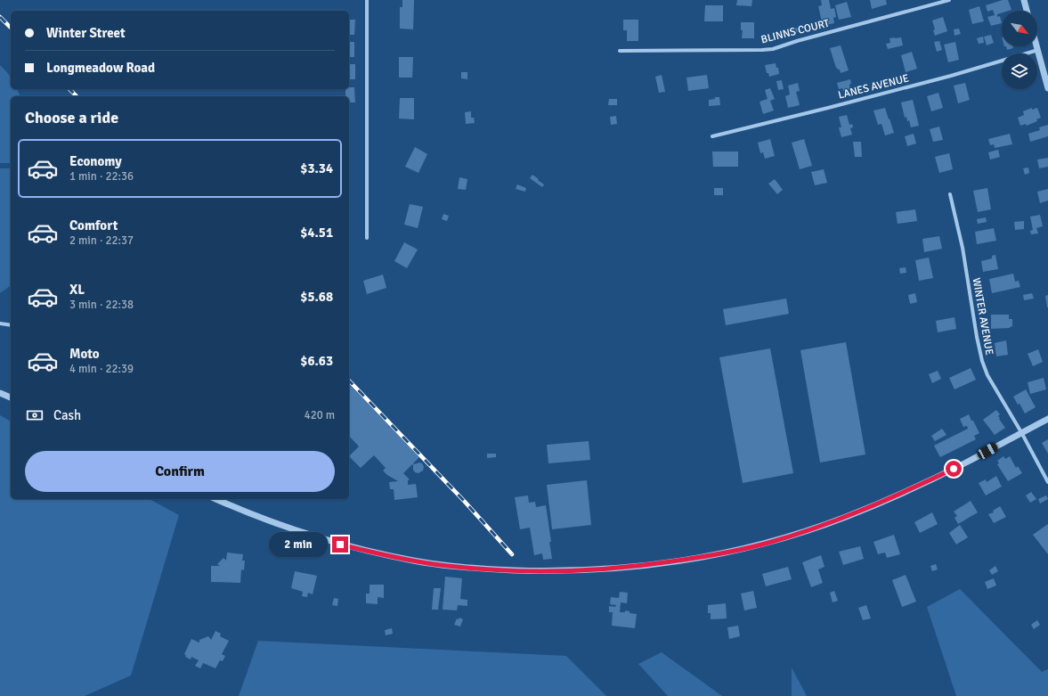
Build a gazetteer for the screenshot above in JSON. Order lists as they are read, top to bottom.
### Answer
{
  "streets": {
    "street": ["BLINNS COURT", "LANES AVENUE", "WINTER AVENUE"]
  },
  "north": "bottom right",
  "page": {
    "banner": ["Winter Street", "Longmeadow Road"],
    "heading": "Choose a ride",
    "list": [
      {
        "name": "Economy",
        "note": "1 min · 22:36",
        "value": "$3.34"
      },
      {
        "name": "Comfort",
        "note": "2 min · 22:37",
        "value": "$4.51"
      },
      {
        "name": "XL",
        "note": "3 min · 22:38",
        "value": "$5.68"
      },
      {
        "name": "Moto",
        "note": "4 min · 22:39",
        "value": "$6.63"
      }
    ],
    "pay": ["Cash", "420 m"],
    "buttons": "Confirm",
    "bubble": "2 min"
  }
}
